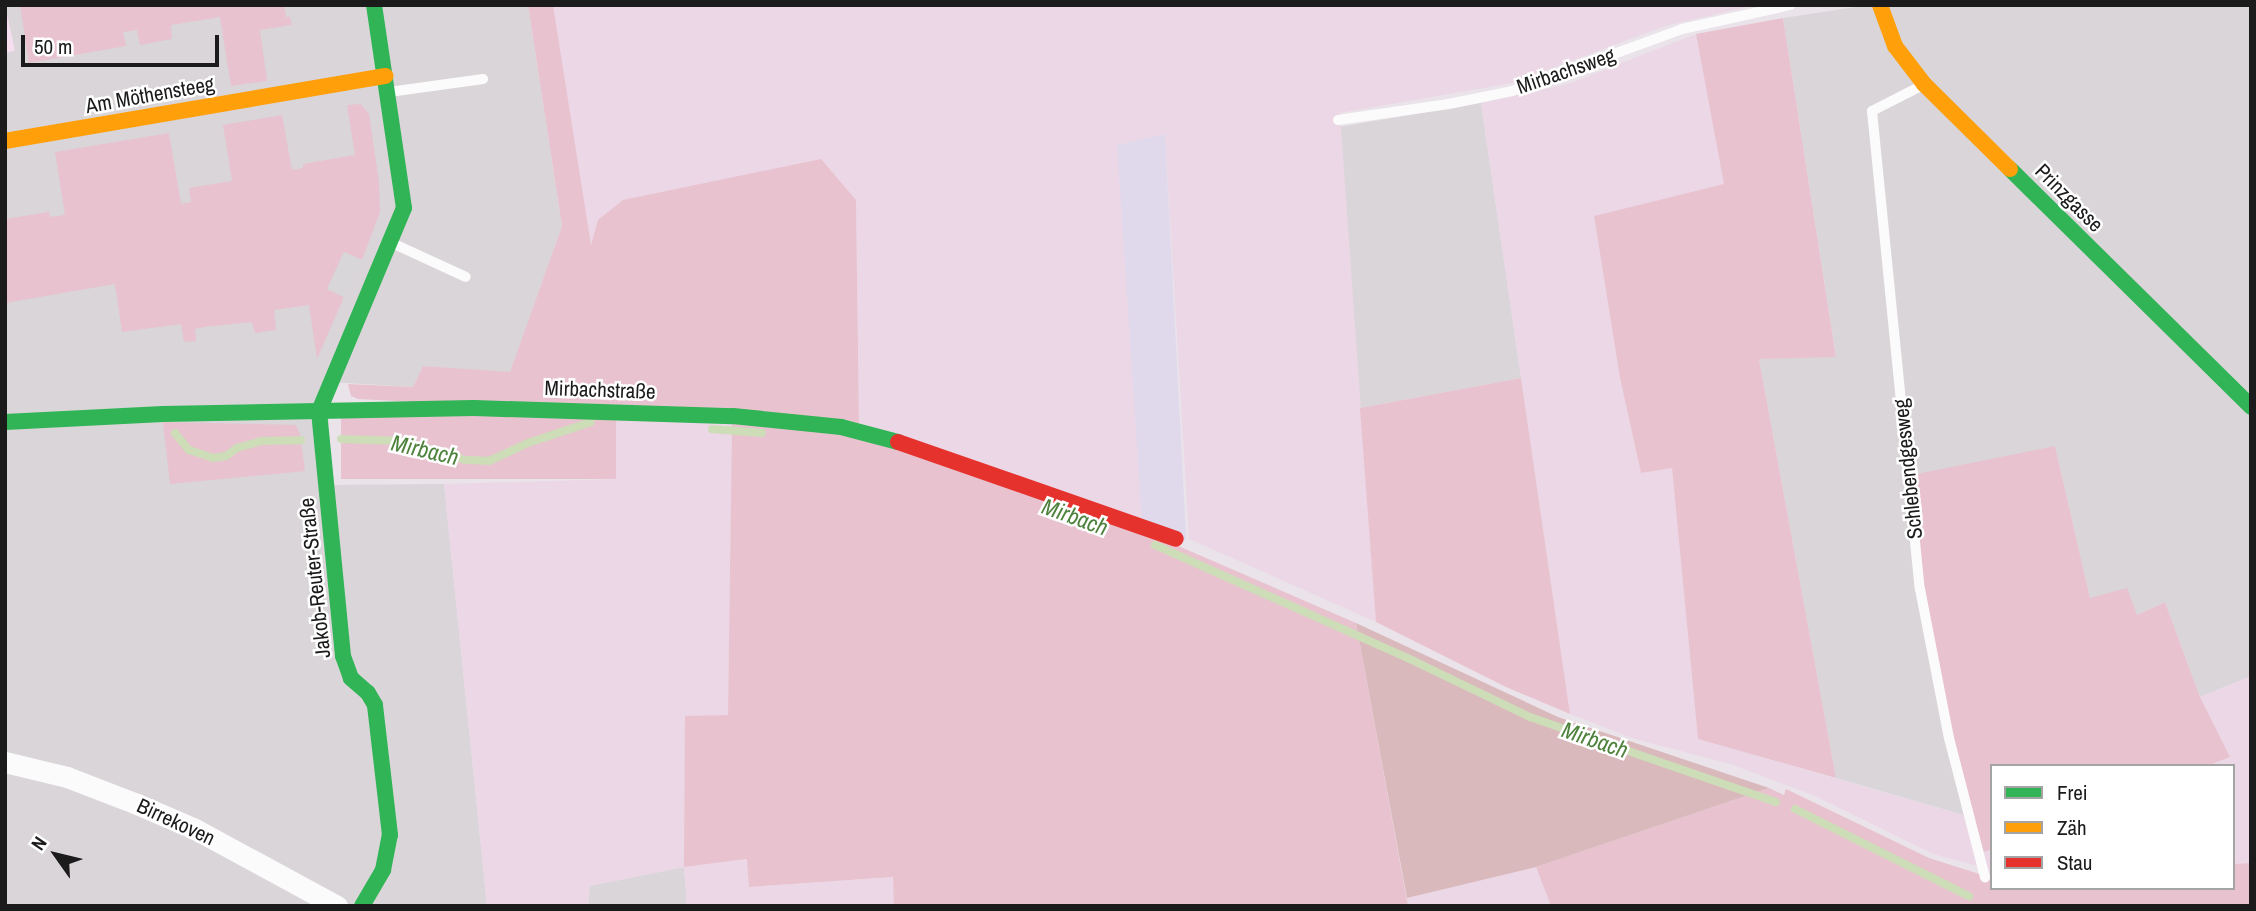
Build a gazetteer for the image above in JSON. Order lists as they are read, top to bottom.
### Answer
{
  "streets": {
    "street": [
      "Am Möthensteeg",
      "Prinzgasse",
      "Mirbachstraße",
      "Jakob-Reuter-Straße",
      "Birrekoven"
    ],
    "lane": ["Mirbachsweg", "Schlebendgesweg"]
  },
  "crossings": [
    ["Am Möthensteeg", "Jakob-Reuter-Straße"],
    ["Prinzgasse", "Schlebendgesweg"],
    ["Mirbachstraße", "Jakob-Reuter-Straße"]
  ],
  "water": ["Mirbach"],
  "legend": ["Frei", "Zäh", "Stau"],
  "scale_bar": "50 m",
  "north": "top left"
}
